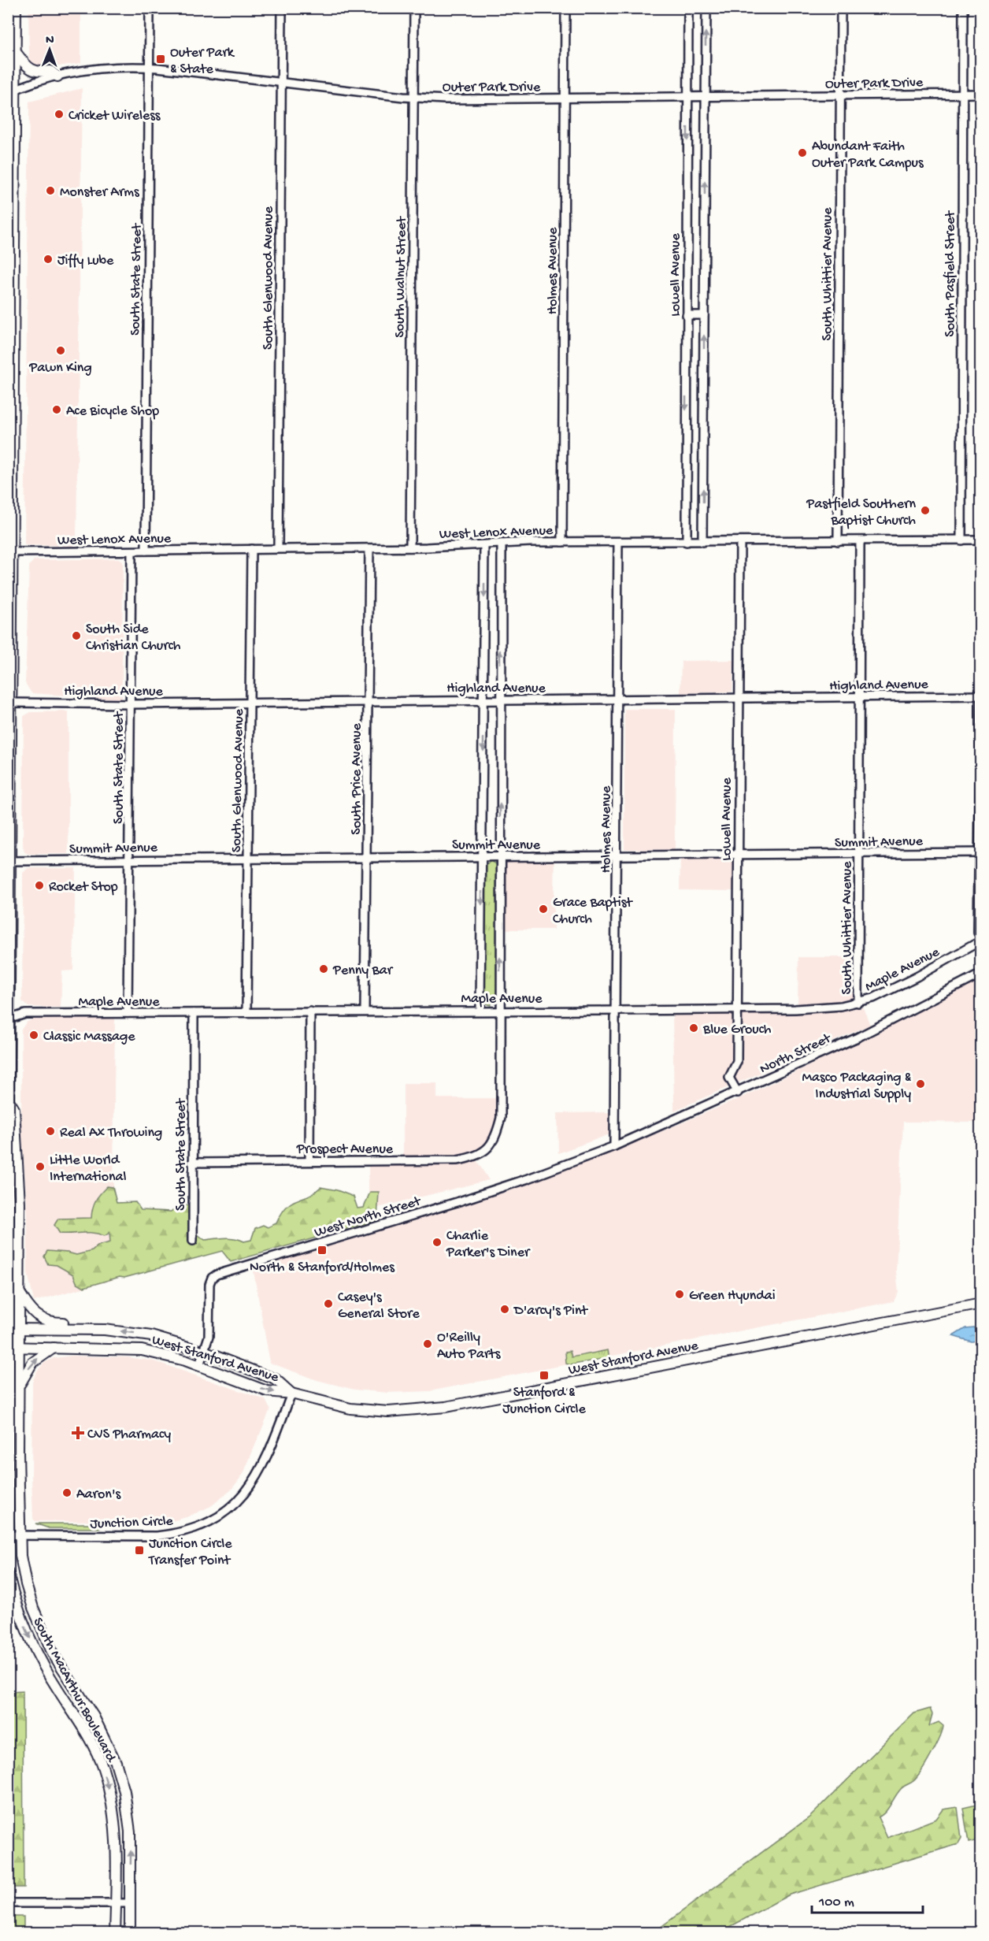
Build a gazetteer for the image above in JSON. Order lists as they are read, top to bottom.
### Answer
{
  "streets": {
    "main road": ["West Stanford Avenue", "South MacArthur Boulevard"],
    "street": [
      "Outer Park Drive",
      "Holmes Avenue",
      "South Whittier Avenue",
      "South Pasfield Street",
      "Lowell Avenue",
      "South Walnut Street",
      "South Glenwood Avenue",
      "South State Street",
      "West Lenox Avenue",
      "Highland Avenue",
      "South Price Avenue",
      "Summit Avenue",
      "Maple Avenue",
      "North Street",
      "Prospect Avenue",
      "West North Street",
      "Junction Circle"
    ]
  },
  "crossings": [
    ["Outer Park Drive", "Holmes Avenue"],
    ["Outer Park Drive", "South Whittier Avenue"],
    ["Outer Park Drive", "South Pasfield Street"],
    ["Outer Park Drive", "Lowell Avenue"],
    ["Outer Park Drive", "South Walnut Street"],
    ["Outer Park Drive", "South Glenwood Avenue"],
    ["Outer Park Drive", "South State Street"],
    ["Outer Park Drive", "South MacArthur Boulevard"],
    ["Holmes Avenue", "West Lenox Avenue"],
    ["Holmes Avenue", "Highland Avenue"],
    ["Holmes Avenue", "Summit Avenue"],
    ["Holmes Avenue", "Maple Avenue"],
    ["Holmes Avenue", "North Street"],
    ["Holmes Avenue", "West North Street"],
    ["South Whittier Avenue", "West Lenox Avenue"],
    ["South Whittier Avenue", "Highland Avenue"],
    ["South Whittier Avenue", "Summit Avenue"],
    ["South Whittier Avenue", "Maple Avenue"],
    ["South Pasfield Street", "West Lenox Avenue"],
    ["Lowell Avenue", "West Lenox Avenue"],
    ["Lowell Avenue", "Highland Avenue"],
    ["Lowell Avenue", "Summit Avenue"],
    ["Lowell Avenue", "Maple Avenue"],
    ["Lowell Avenue", "North Street"],
    ["South Walnut Street", "West Lenox Avenue"],
    ["South Glenwood Avenue", "West Lenox Avenue"],
    ["South Glenwood Avenue", "Highland Avenue"],
    ["South Glenwood Avenue", "Summit Avenue"],
    ["South Glenwood Avenue", "Maple Avenue"],
    ["South State Street", "West Lenox Avenue"],
    ["South State Street", "Highland Avenue"],
    ["South State Street", "Summit Avenue"],
    ["South State Street", "Maple Avenue"],
    ["South State Street", "Prospect Avenue"],
    ["West Lenox Avenue", "South Price Avenue"],
    ["West Lenox Avenue", "South MacArthur Boulevard"],
    ["Highland Avenue", "South Price Avenue"],
    ["Highland Avenue", "South MacArthur Boulevard"],
    ["South Price Avenue", "Summit Avenue"],
    ["South Price Avenue", "Maple Avenue"],
    ["Summit Avenue", "South MacArthur Boulevard"],
    ["Maple Avenue", "Prospect Avenue"],
    ["Maple Avenue", "South MacArthur Boulevard"],
    ["North Street", "West North Street"],
    ["West North Street", "West Stanford Avenue"],
    ["West Stanford Avenue", "Junction Circle"],
    ["West Stanford Avenue", "South MacArthur Boulevard"],
    ["Junction Circle", "South MacArthur Boulevard"]
  ],
  "places": {
    "transit": [
      "Outer Park & State",
      "North & Stanford/Holmes",
      "Stanford & Junction Circle",
      "Junction Circle Transfer Point"
    ],
    "other": [
      "Cricket Wireless",
      "Abundant Faith Outer Park Campus",
      "Monster Arms",
      "Jiffy Lube",
      "Pawn King",
      "Ace Bicycle Shop",
      "Pastfield Southern Baptist Church",
      "South Side Christian Church",
      "Rocket Stop",
      "Grace Baptist Church",
      "Penny Bar",
      "Blue Grouch",
      "Classic Massage",
      "Masco Packaging & Industrial Supply",
      "Real Ax Throwing",
      "Little World International",
      "Charlie Parker's Diner",
      "Green Hyundai",
      "Casey's General Store",
      "D'arcy's Pint",
      "O'Reilly Auto Parts",
      "Aaron's"
    ],
    "health": ["CVS Pharmacy"]
  },
  "scale_bar": "100 m",
  "north": "top"
}
